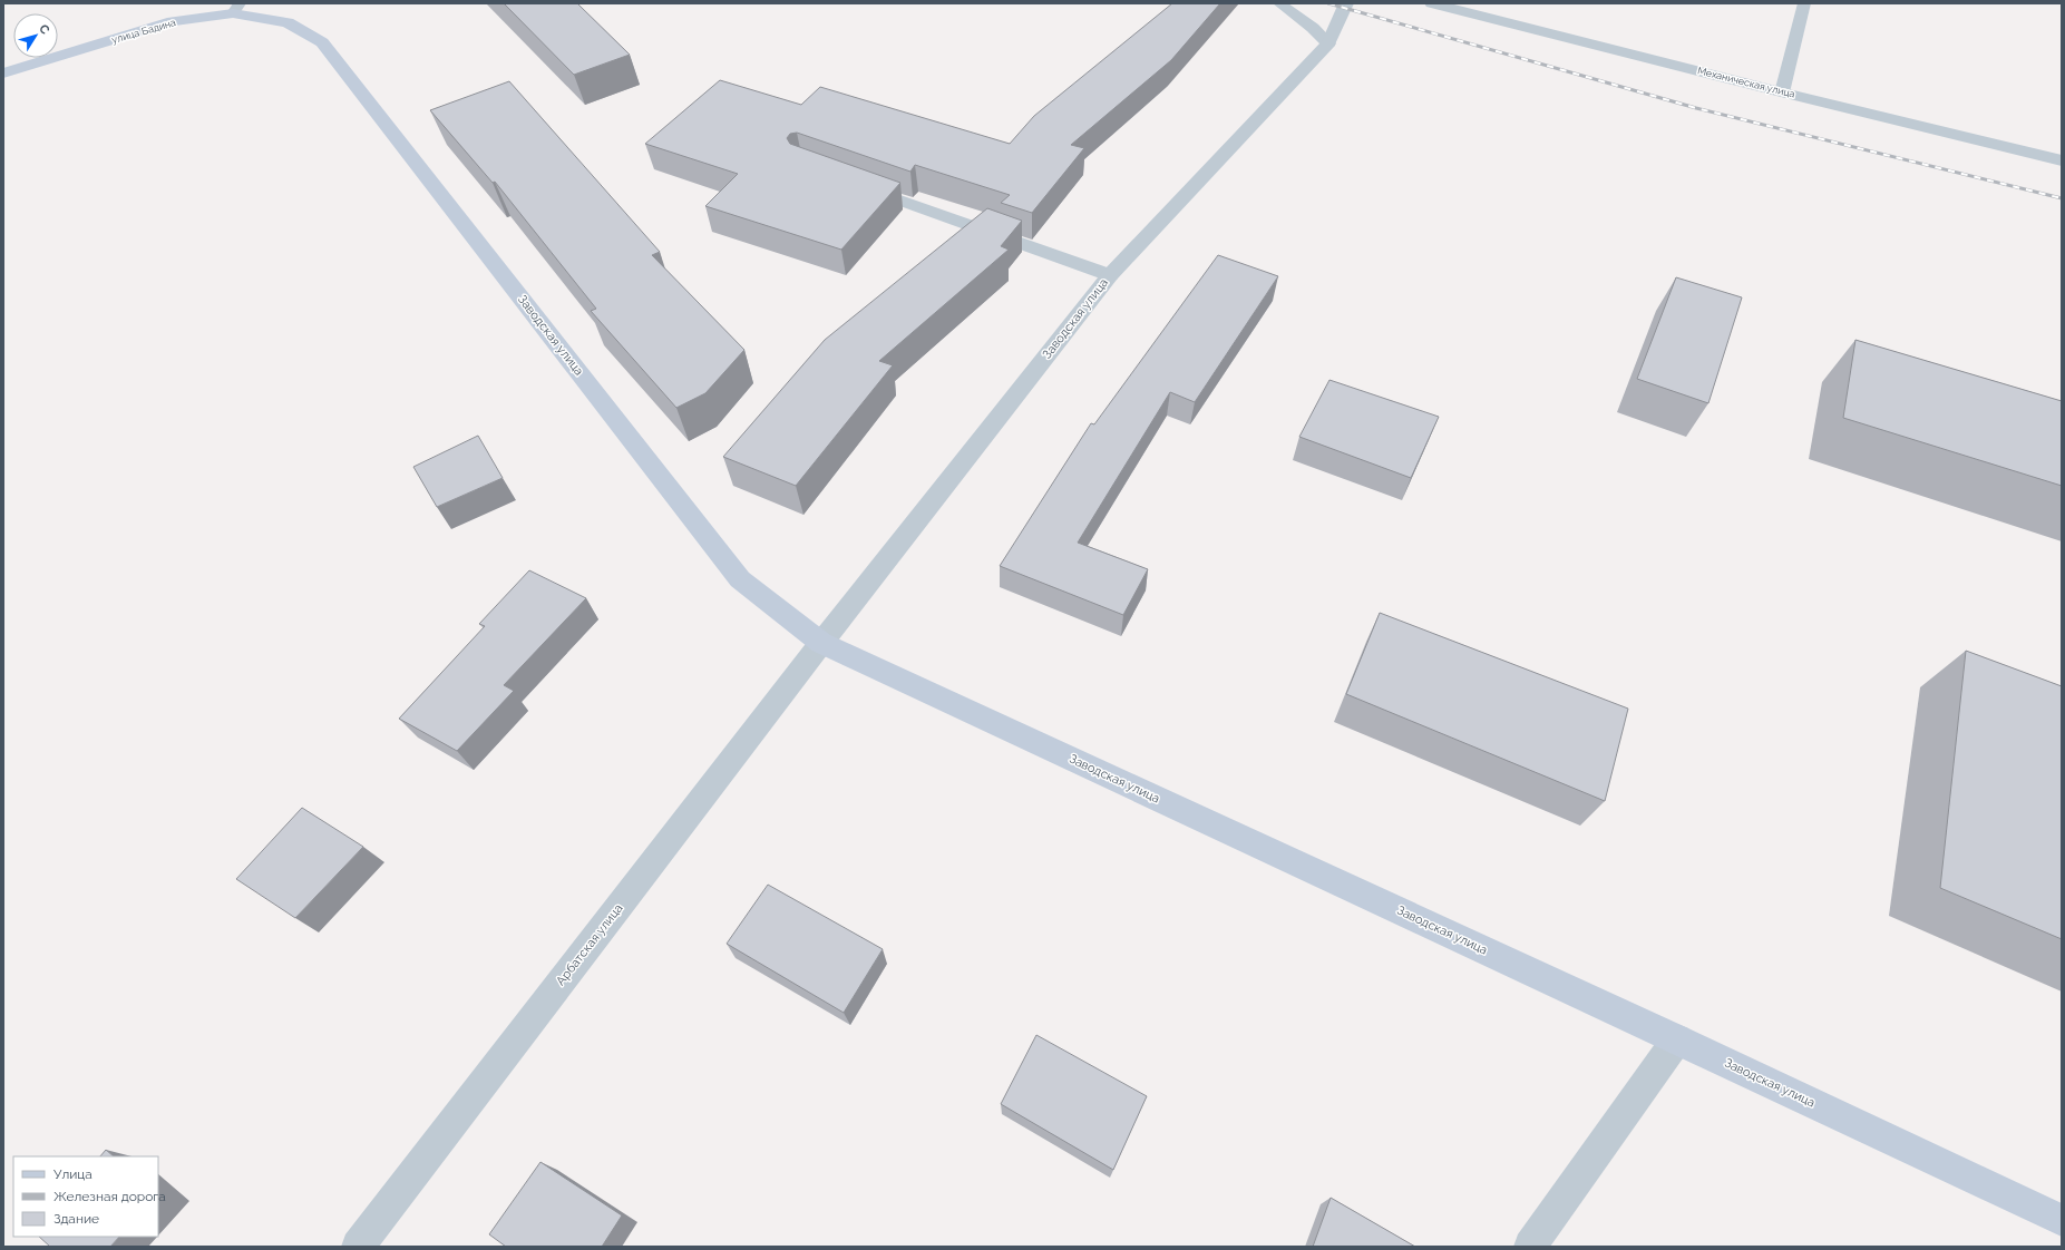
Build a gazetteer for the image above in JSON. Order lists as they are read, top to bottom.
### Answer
{
  "streets": {
    "street": [
      "улица Бадина",
      "Механическая улица",
      "Заводская улица",
      "Арбатская улица"
    ]
  },
  "crossings": [
    ["улица Бадина", "Заводская улица"],
    ["Заводская улица", "Арбатская улица"]
  ],
  "legend": ["Улица", "Железная дорога", "Здание"],
  "north": "top right"
}
